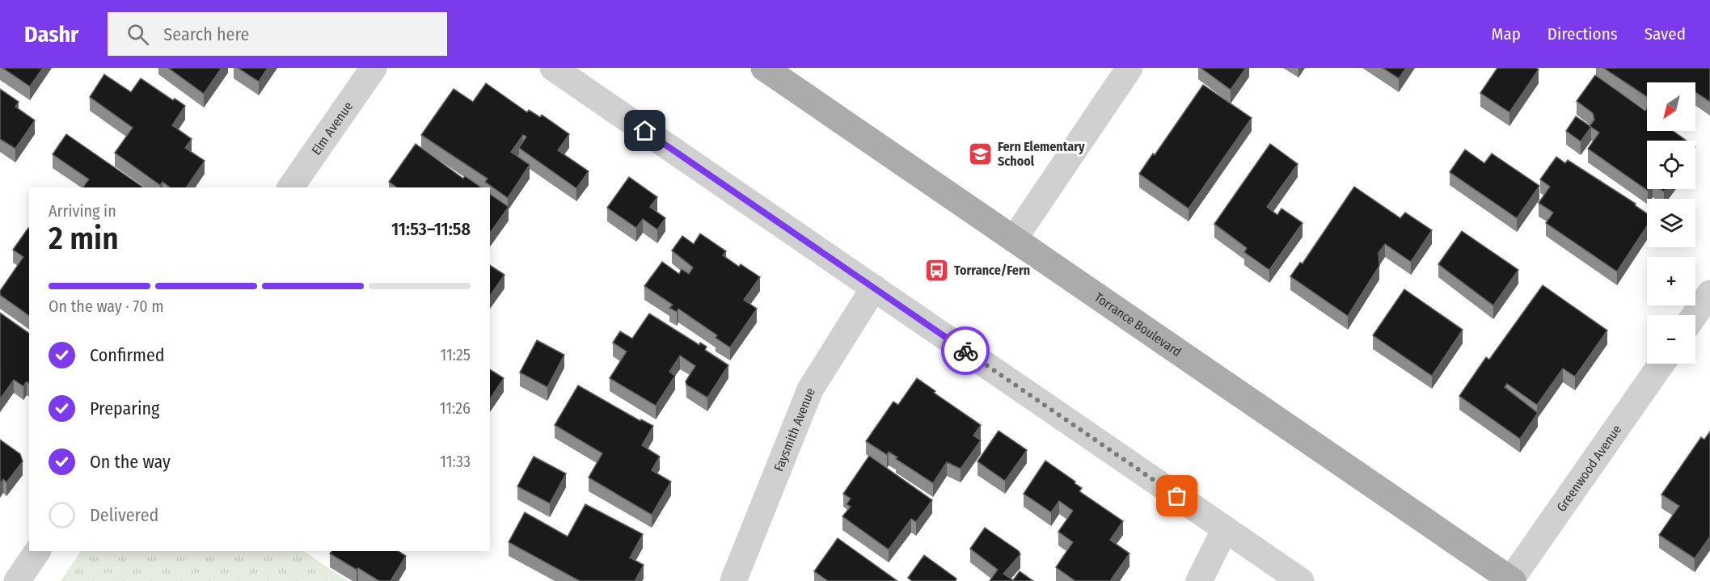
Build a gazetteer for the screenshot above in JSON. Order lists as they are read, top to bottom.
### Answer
{
  "streets": {
    "main road": ["Torrance Boulevard"],
    "street": ["Elm Avenue", "Faysmith Avenue", "Greenwood Avenue"]
  },
  "crossings": [
    ["Torrance Boulevard", "Greenwood Avenue"]
  ],
  "places": {
    "school or university": ["Fern Elementary School"],
    "bus stop": ["Torrance/Fern"]
  },
  "north": "bottom left",
  "page": {
    "header": "Dashr",
    "search": "Search here",
    "nav": ["Map", "Directions", "Saved"],
    "map_buttons": ["+", "−"],
    "heading": ["2 min", "Arriving in", "11:53–11:58"],
    "bar": "On the way · 70 m",
    "list": [
      ["Confirmed", "11:25"],
      ["Preparing", "11:26"],
      ["On the way", "11:33"],
      "Delivered"
    ]
  }
}
